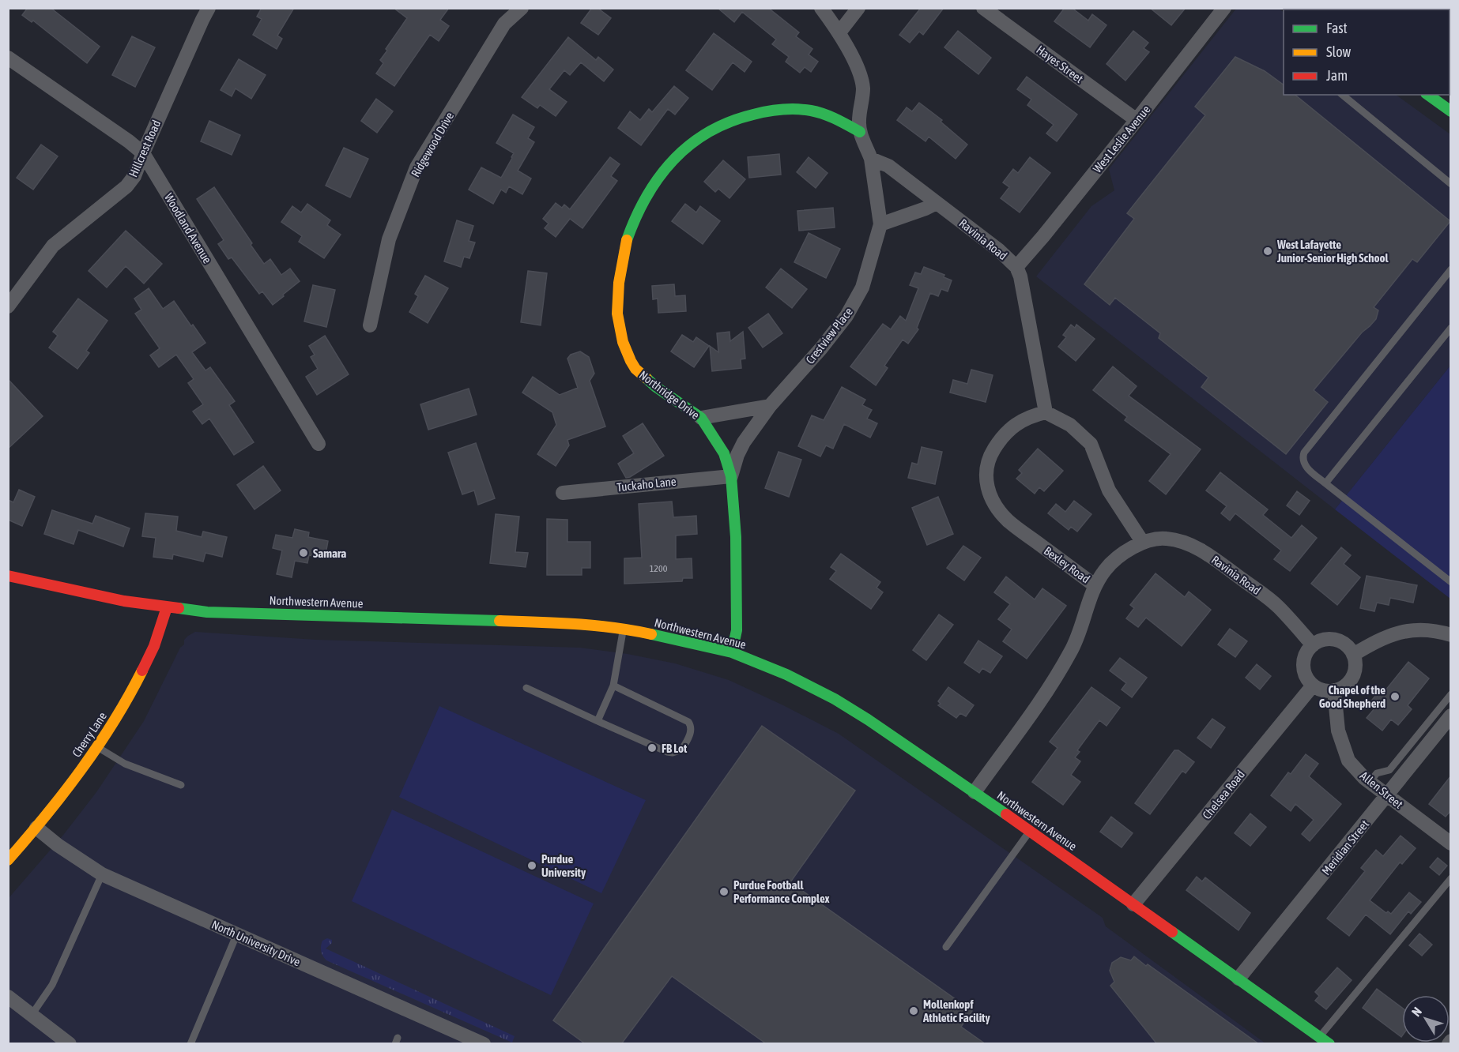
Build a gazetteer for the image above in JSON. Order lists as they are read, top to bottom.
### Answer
{
  "streets": {
    "main road": ["Northridge Drive", "Northwestern Avenue", "Cherry Lane"],
    "street": [
      "Hayes Street",
      "West Leslie Avenue",
      "Ridgewood Drive",
      "Hillcrest Road",
      "Woodland Avenue",
      "Ravinia Road",
      "Crestview Place",
      "Tuckaho Lane",
      "Bexley Road",
      "Allen Street",
      "Chelsea Road",
      "Meridian Street",
      "North University Drive"
    ]
  },
  "crossings": [
    ["Hayes Street", "West Leslie Avenue"],
    ["West Leslie Avenue", "Ravinia Road"],
    ["Hillcrest Road", "Woodland Avenue"],
    ["Ravinia Road", "Crestview Place"],
    ["Ravinia Road", "Bexley Road"],
    ["Ravinia Road", "Allen Street"],
    ["Ravinia Road", "Chelsea Road"],
    ["Crestview Place", "Northridge Drive"],
    ["Northridge Drive", "Tuckaho Lane"],
    ["Northridge Drive", "Northwestern Avenue"],
    ["Bexley Road", "Northwestern Avenue"],
    ["Northwestern Avenue", "Cherry Lane"],
    ["Northwestern Avenue", "Chelsea Road"],
    ["Northwestern Avenue", "Meridian Street"],
    ["Cherry Lane", "North University Drive"],
    ["Allen Street", "Chelsea Road"],
    ["Allen Street", "Meridian Street"]
  ],
  "places": [
    "West Lafayette Junior-Senior High School",
    "Samara",
    "Chapel of the Good Shepherd",
    "FB Lot",
    "Purdue University",
    "Purdue Football Performance Complex",
    "Mollenkopf Athletic Facility"
  ],
  "house_numbers": ["1200"],
  "legend": ["Fast", "Slow", "Jam"],
  "north": "top left"
}
